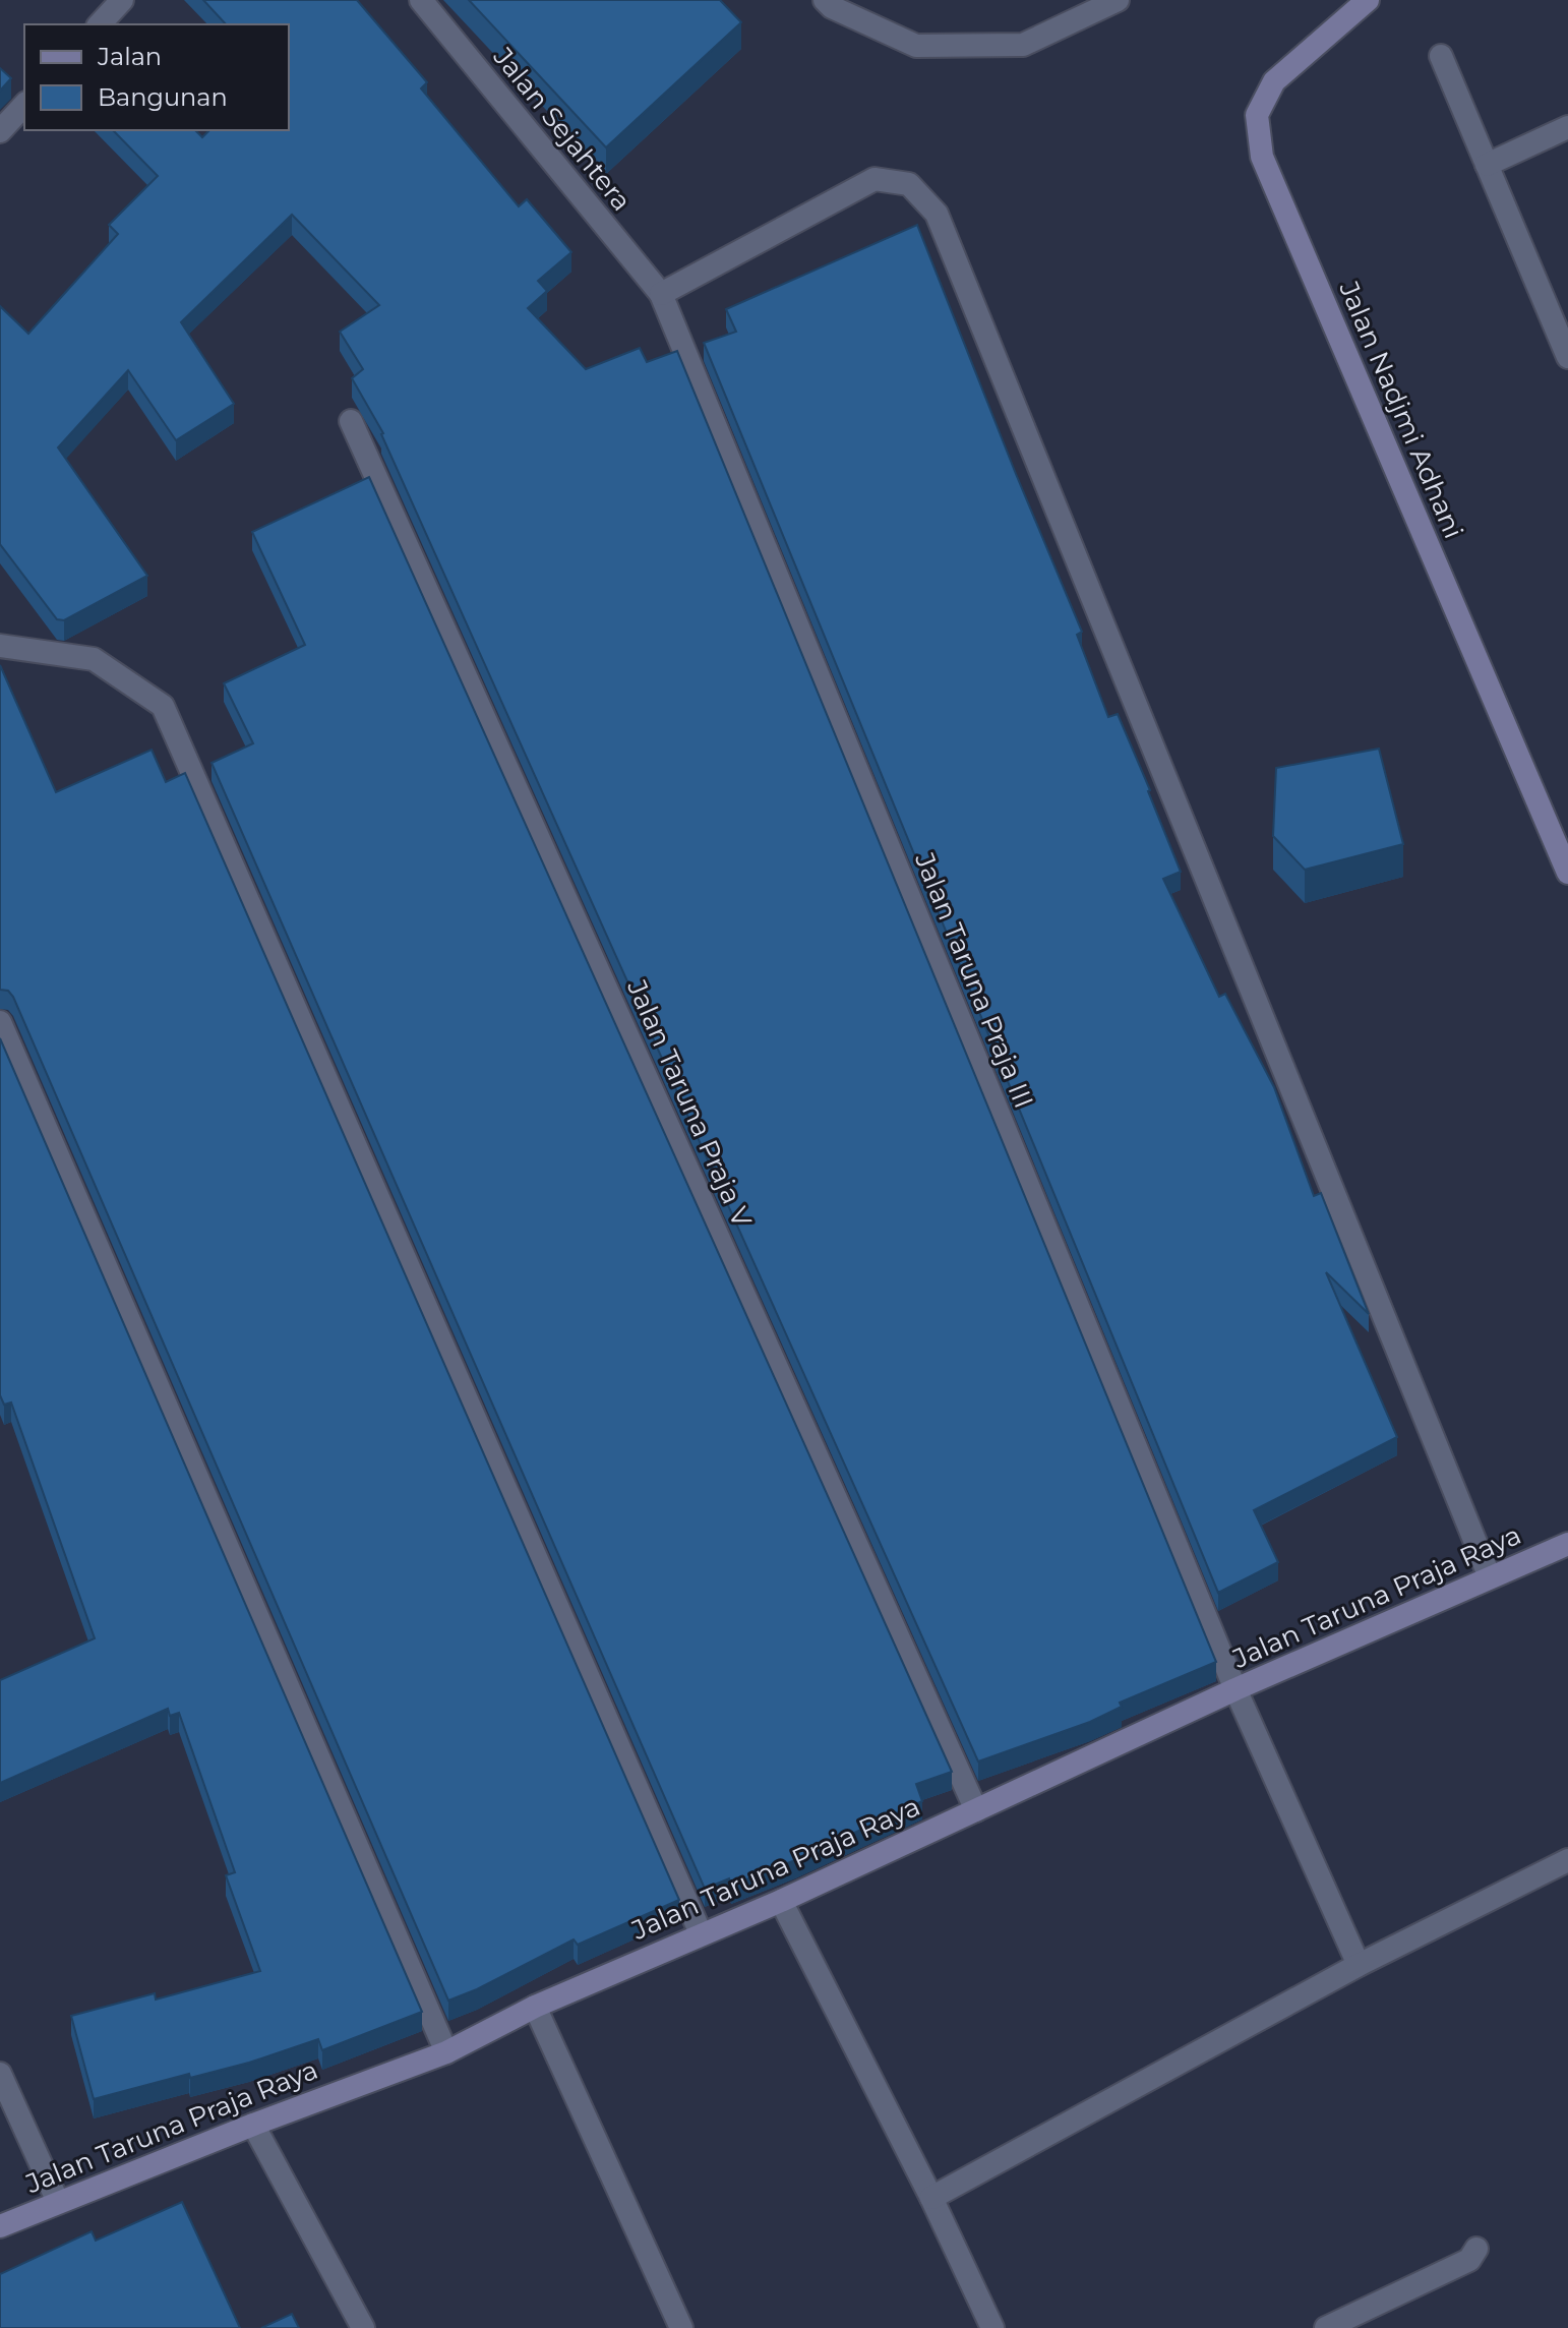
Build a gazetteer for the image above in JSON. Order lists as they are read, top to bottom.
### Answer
{
  "streets": {
    "main road": ["Jalan Nadjmi Adhani", "Jalan Taruna Praja Raya"],
    "street": ["Jalan Sejahtera", "Jalan Taruna Praja III", "Jalan Taruna Praja V"]
  },
  "crossings": [
    ["Jalan Sejahtera", "Jalan Taruna Praja III"],
    ["Jalan Taruna Praja III", "Jalan Taruna Praja Raya"],
    ["Jalan Taruna Praja V", "Jalan Taruna Praja Raya"]
  ],
  "legend": ["Jalan", "Bangunan"]
}
